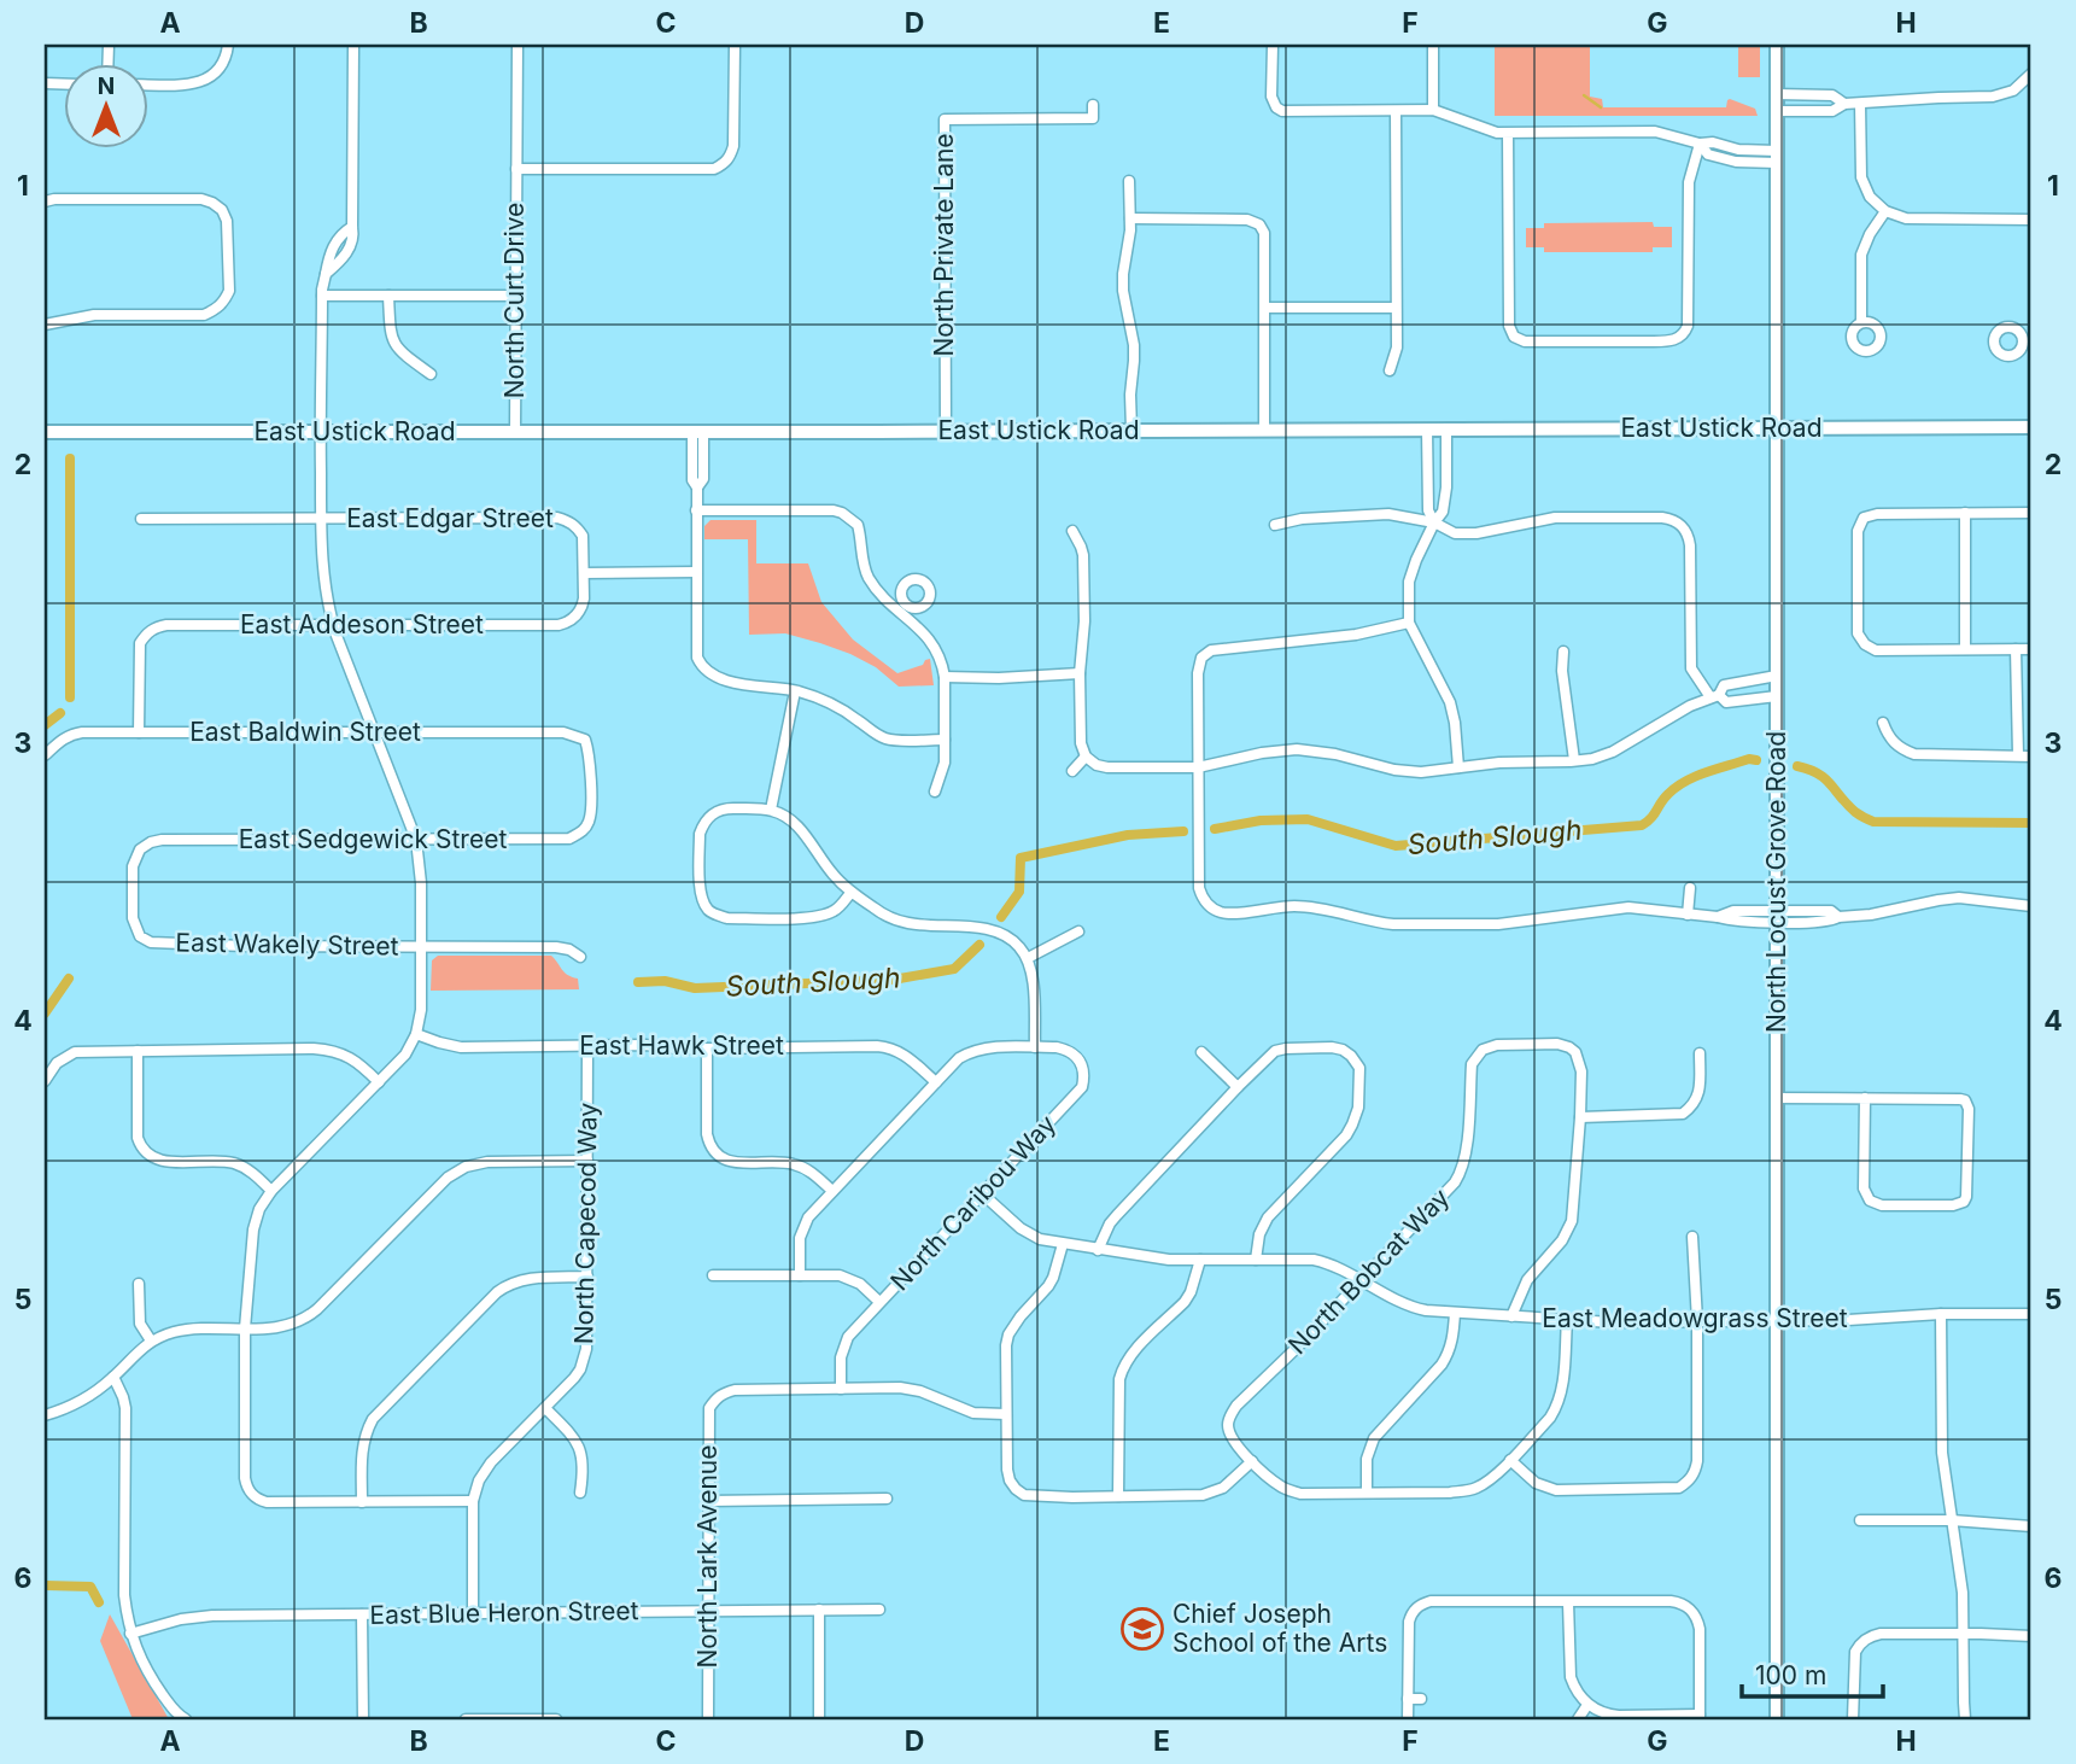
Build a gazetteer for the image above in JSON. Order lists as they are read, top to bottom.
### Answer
{
  "streets": {
    "main road": ["East Ustick Road", "North Locust Grove Road"],
    "street": [
      "North Private Lane",
      "North Curt Drive",
      "East Edgar Street",
      "East Addeson Street",
      "East Baldwin Street",
      "East Sedgewick Street",
      "East Wakely Street",
      "East Hawk Street",
      "North Caribou Way",
      "North Capecod Way",
      "North Bobcat Way",
      "East Meadowgrass Street",
      "North Lark Avenue",
      "East Blue Heron Street"
    ]
  },
  "crossings": [
    ["North Private Lane", "East Ustick Road"],
    ["North Curt Drive", "East Ustick Road"],
    ["East Ustick Road", "North Locust Grove Road"],
    ["East Edgar Street", "East Addeson Street"],
    ["East Addeson Street", "East Baldwin Street"],
    ["East Baldwin Street", "East Sedgewick Street"],
    ["East Sedgewick Street", "East Wakely Street"],
    ["North Locust Grove Road", "East Meadowgrass Street"],
    ["East Hawk Street", "North Capecod Way"],
    ["North Caribou Way", "East Meadowgrass Street"],
    ["North Caribou Way", "North Lark Avenue"],
    ["North Capecod Way", "East Blue Heron Street"],
    ["North Bobcat Way", "East Meadowgrass Street"],
    ["North Lark Avenue", "East Blue Heron Street"]
  ],
  "water": ["South Slough"],
  "places": {
    "school or university": ["Chief Joseph School of the Arts"]
  },
  "scale_bar": "100 m",
  "north": "top",
  "grid": {
    "columns": [
      "A",
      "B",
      "C",
      "D",
      "E",
      "F",
      "G",
      "H"
    ],
    "rows": [
      "1",
      "2",
      "3",
      "4",
      "5",
      "6"
    ]
  }
}
